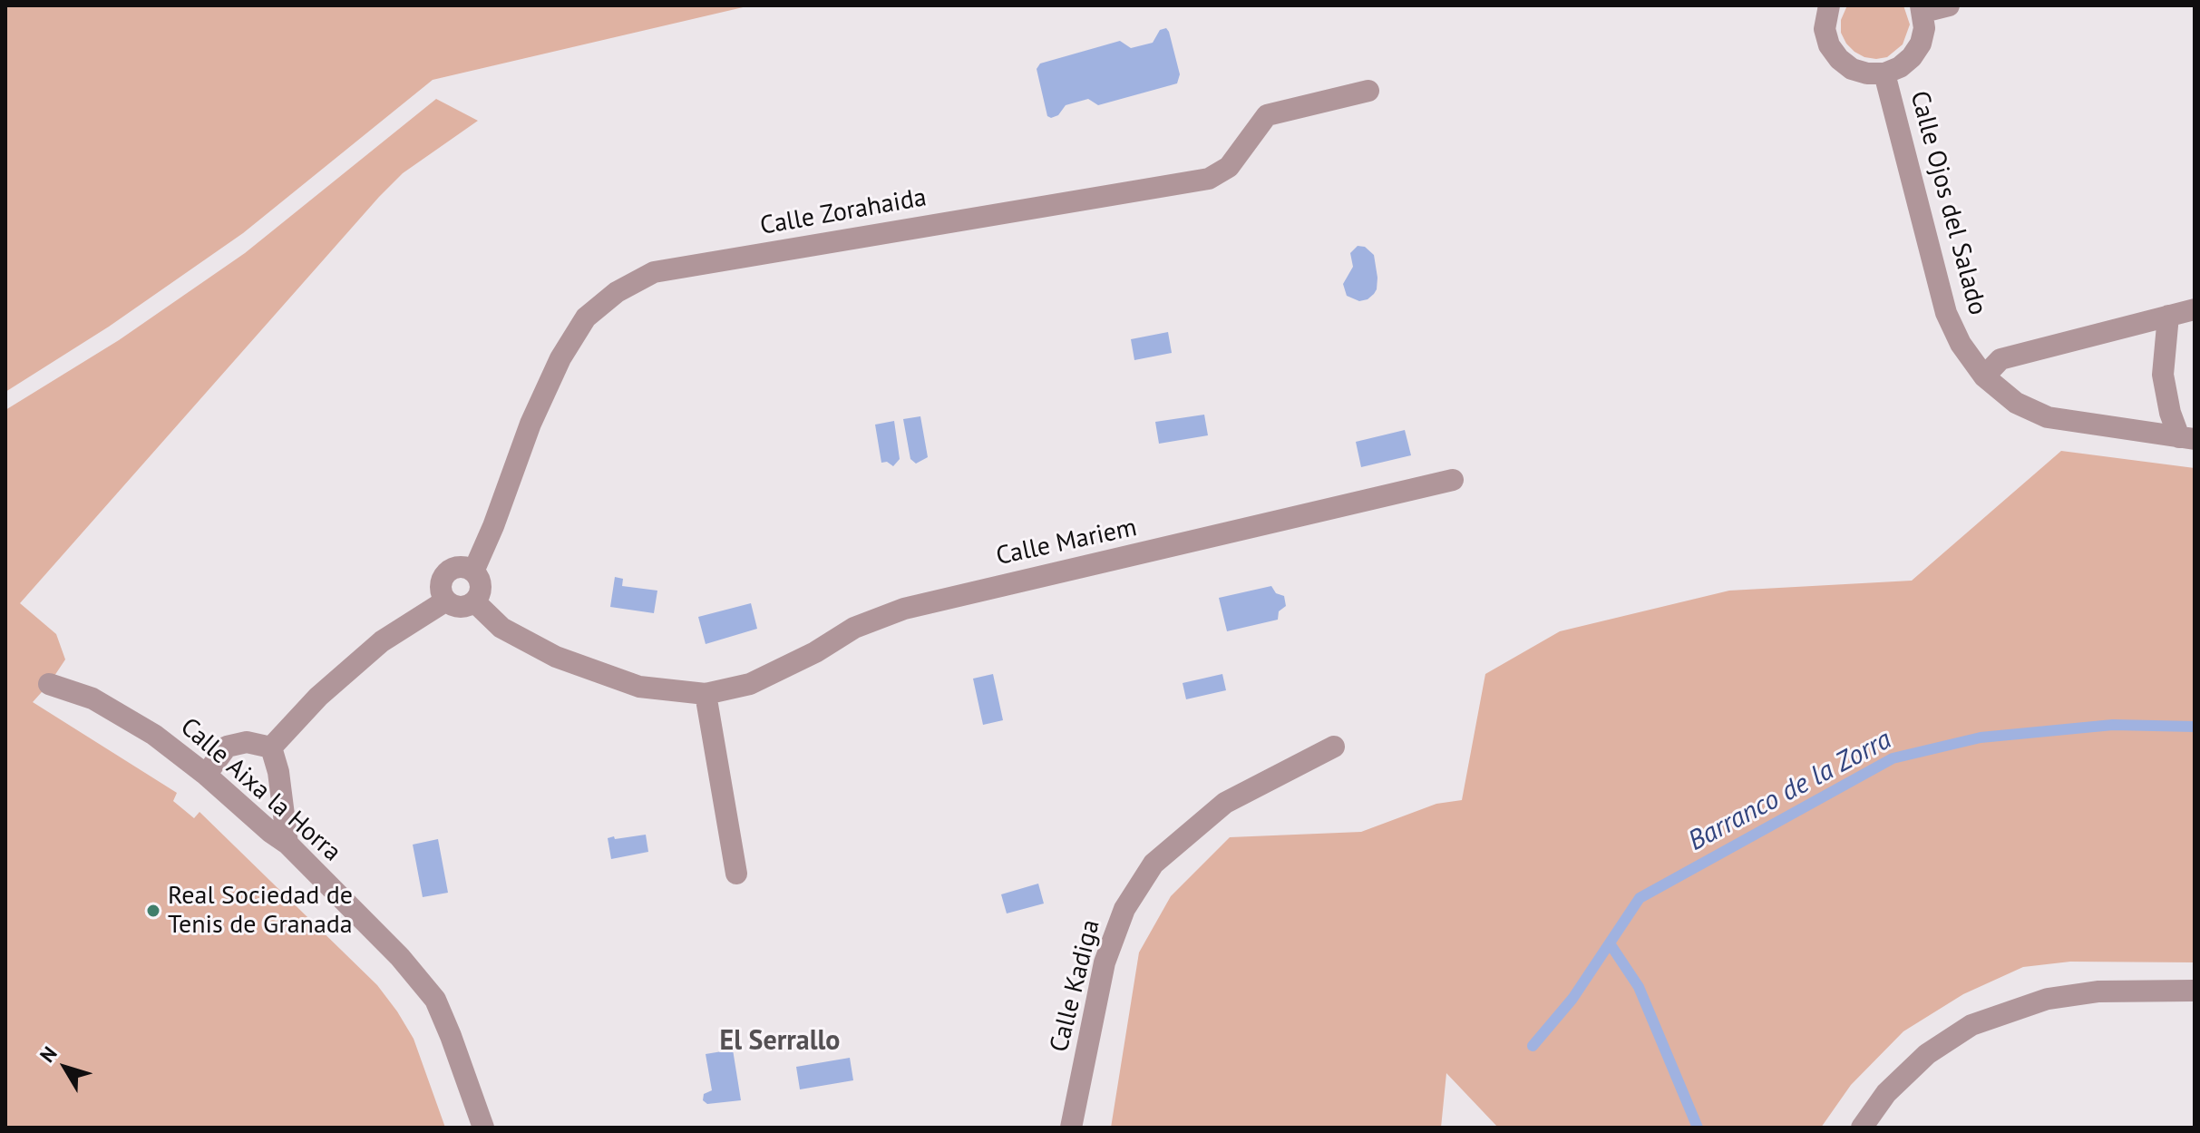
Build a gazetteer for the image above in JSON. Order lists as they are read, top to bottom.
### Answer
{
  "streets": {
    "street": [
      "Calle Ojos del Salado",
      "Calle Zorahaida",
      "Calle Mariem",
      "Calle Aixa la Horra",
      "Calle Kadiga"
    ]
  },
  "crossings": [
    ["Calle Zorahaida", "Calle Mariem"]
  ],
  "districts": ["El Serrallo"],
  "water": ["Barranco de la Zorra"],
  "places": ["Real Sociedad de Tenis de Granada"],
  "north": "top left"
}
